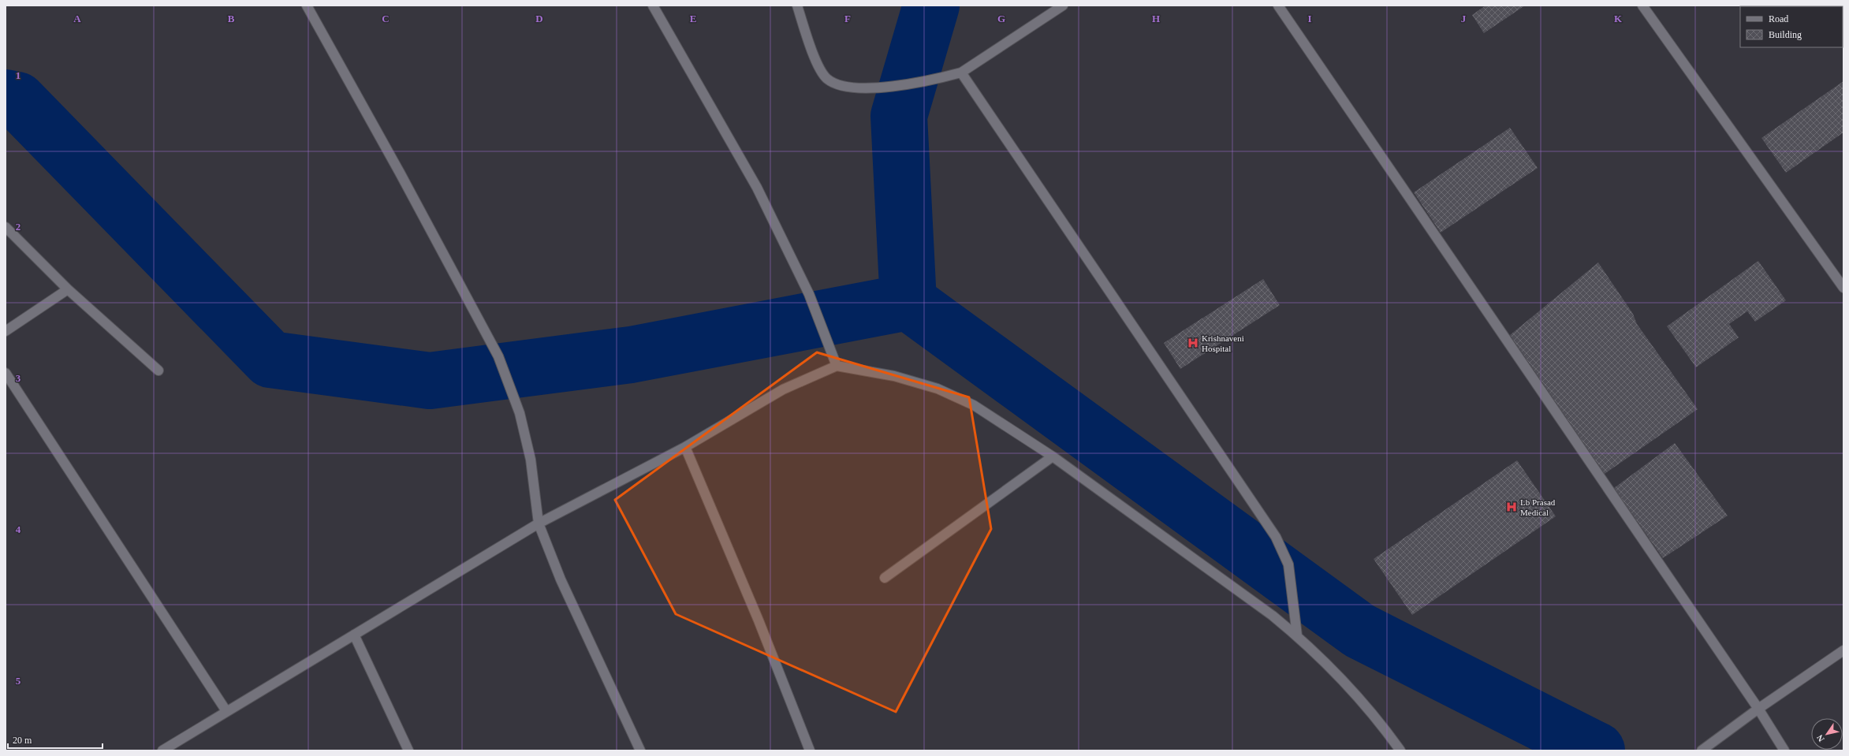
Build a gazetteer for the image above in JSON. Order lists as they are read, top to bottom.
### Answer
{
  "places": {
    "hospital": ["Krishnaveni Hospital", "Lb Prasad Medical"]
  },
  "legend": ["Road", "Building"],
  "scale_bar": "20 m",
  "north": "bottom left",
  "grid": {
    "columns": [
      "A",
      "B",
      "C",
      "D",
      "E",
      "F",
      "G",
      "H",
      "I",
      "J",
      "K"
    ],
    "rows": [
      "1",
      "2",
      "3",
      "4",
      "5"
    ]
  }
}
